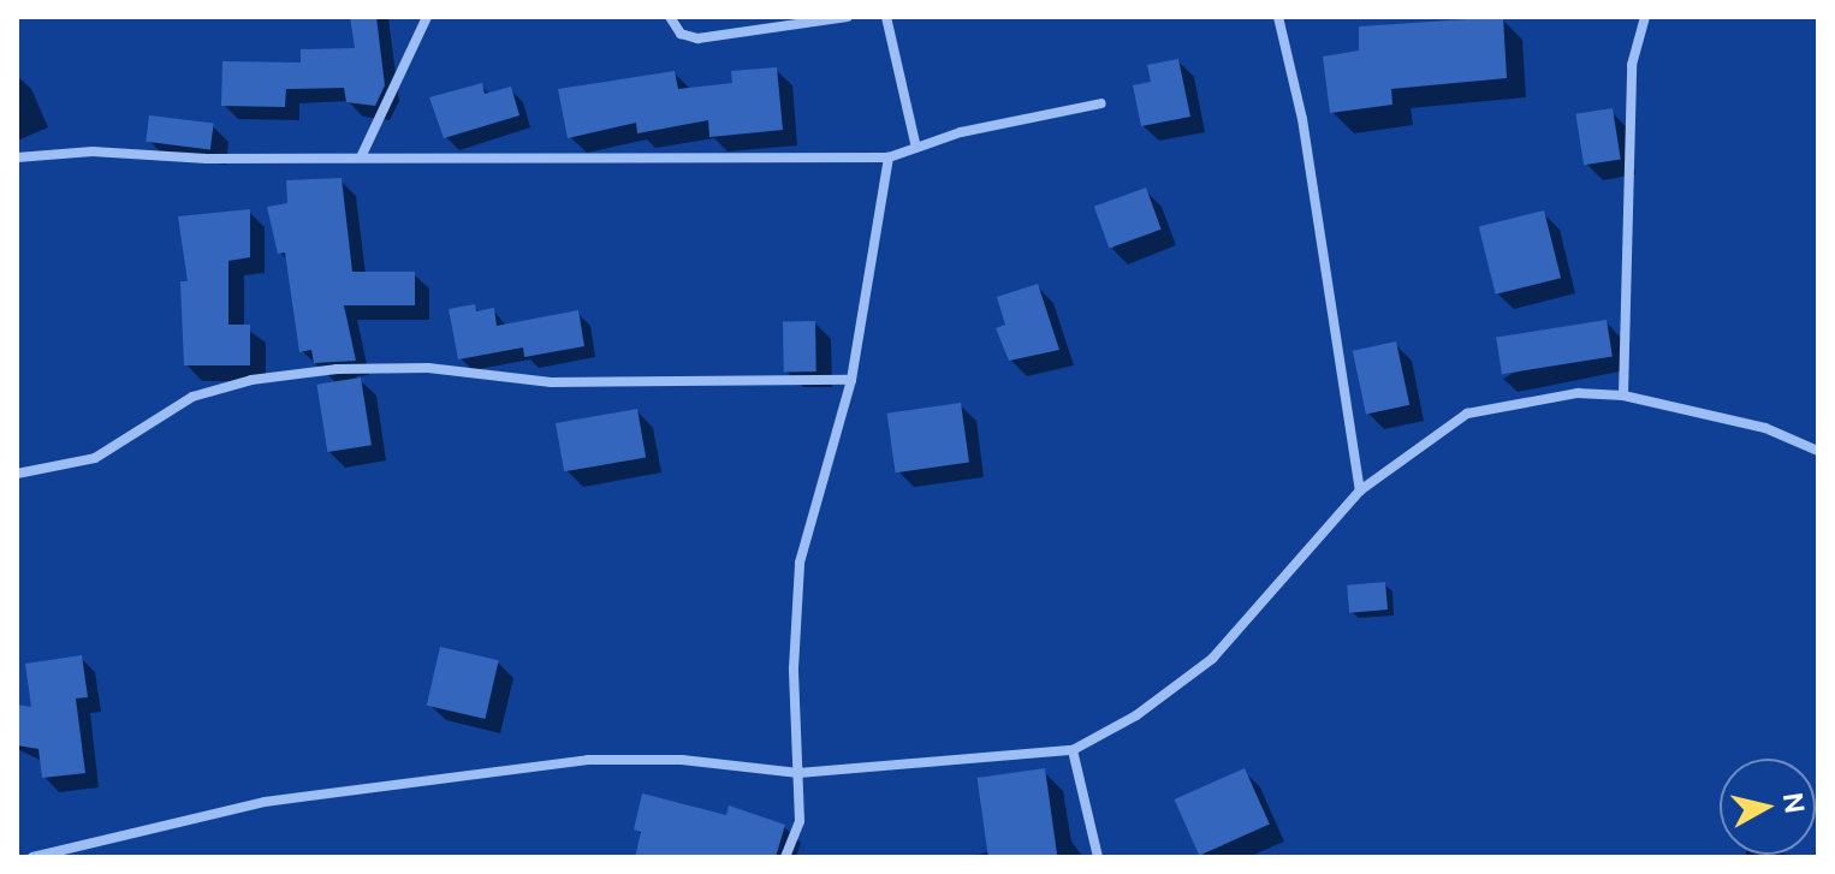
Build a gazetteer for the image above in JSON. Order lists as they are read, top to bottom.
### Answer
{
  "north": "right"
}
